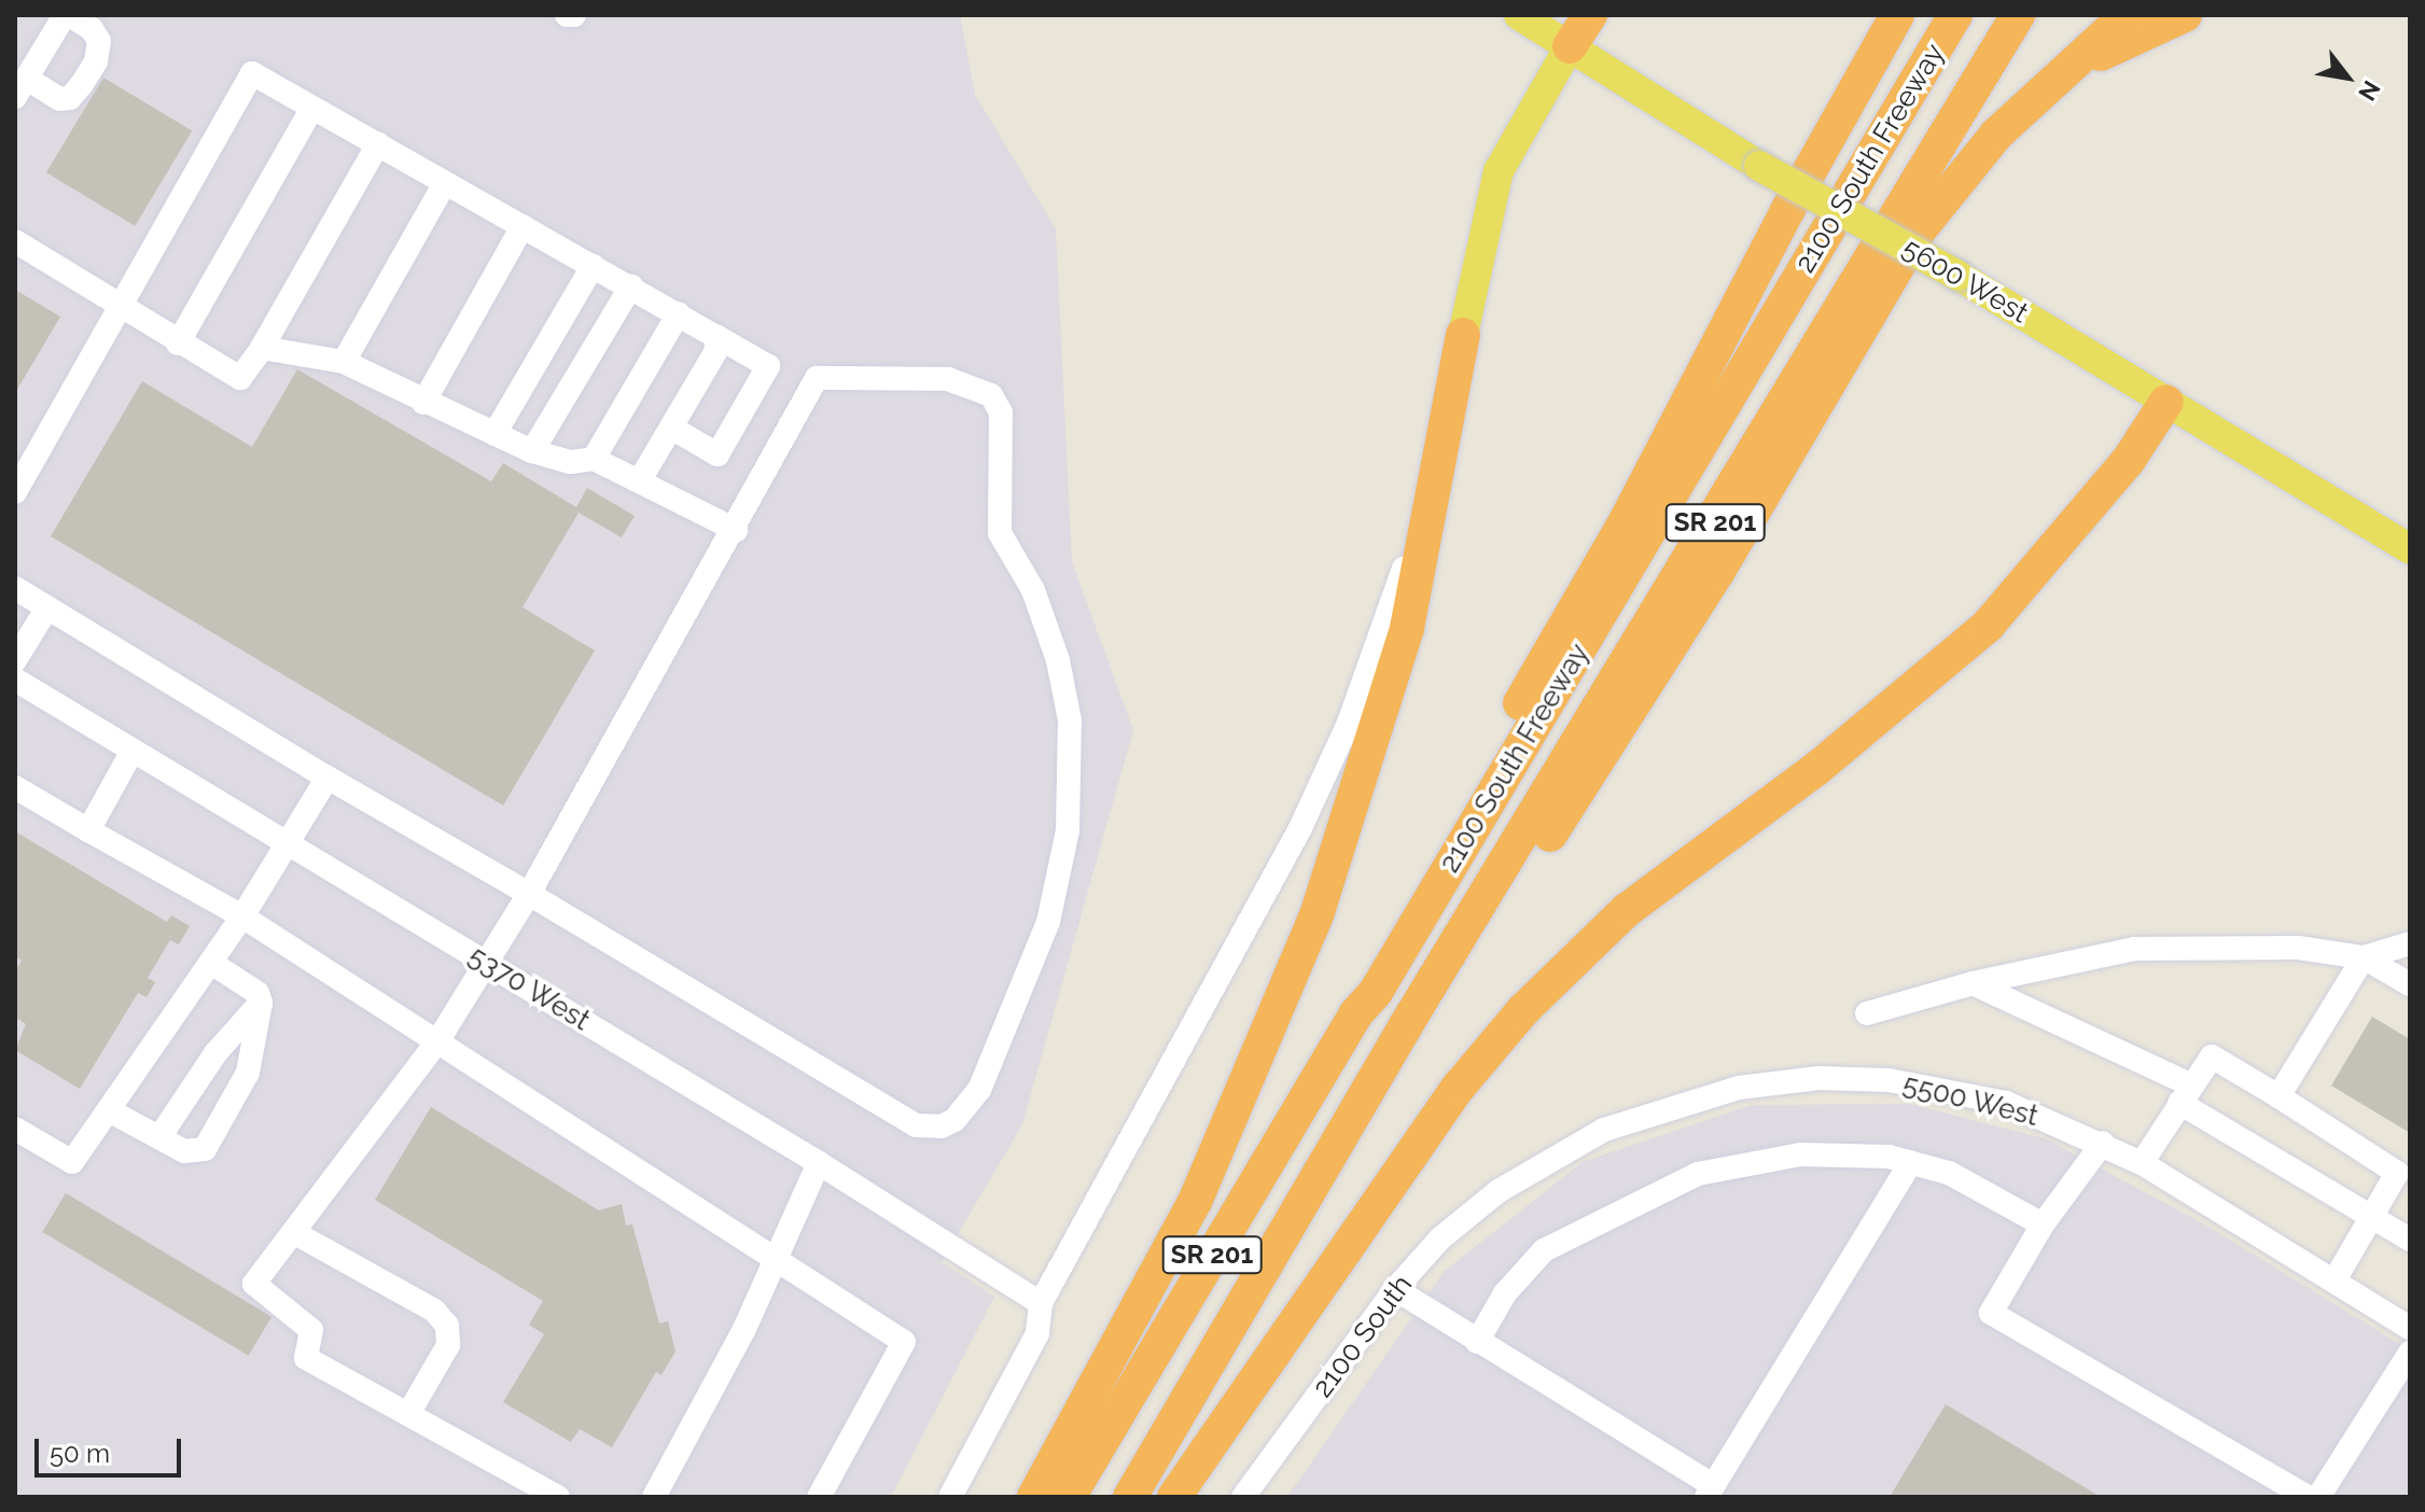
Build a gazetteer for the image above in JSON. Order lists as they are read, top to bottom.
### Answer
{
  "streets": {
    "highway": ["2100 South Freeway", "SR 201"],
    "main road": ["5600 West"],
    "street": ["5370 West", "5500 West", "2100 South"]
  },
  "crossings": [
    ["5500 West", "2100 South"]
  ],
  "scale_bar": "50 m",
  "north": "bottom right"
}
